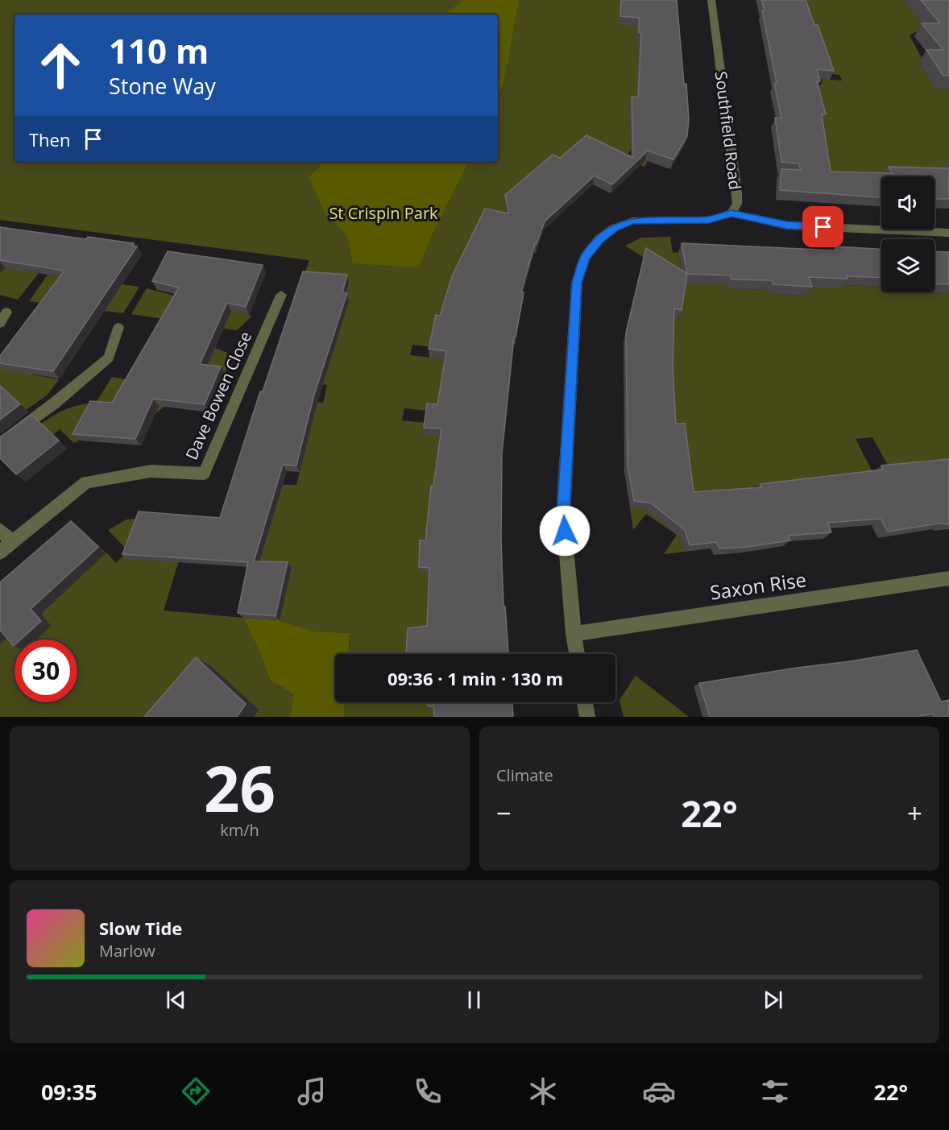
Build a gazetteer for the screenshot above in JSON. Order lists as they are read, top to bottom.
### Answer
{
  "streets": {
    "street": ["Southfield Road", "Dave Bowen Close", "Saxon Rise"]
  },
  "crossings": [
    ["Southfield Road", "Saxon Rise"]
  ],
  "parks": ["St Crispin Park"],
  "page": {
    "turn": ["110 m", "Stone Way"],
    "then": "Then",
    "limit": "30",
    "trip": "09:36 · 1 min · 130 m",
    "tile": [
      ["26", "km/h"],
      "Climate"
    ],
    "heat": ["−", "22°", "+"],
    "song": ["Slow Tide", "Marlow"],
    "tabs": ["09:35", "22°"]
  }
}
